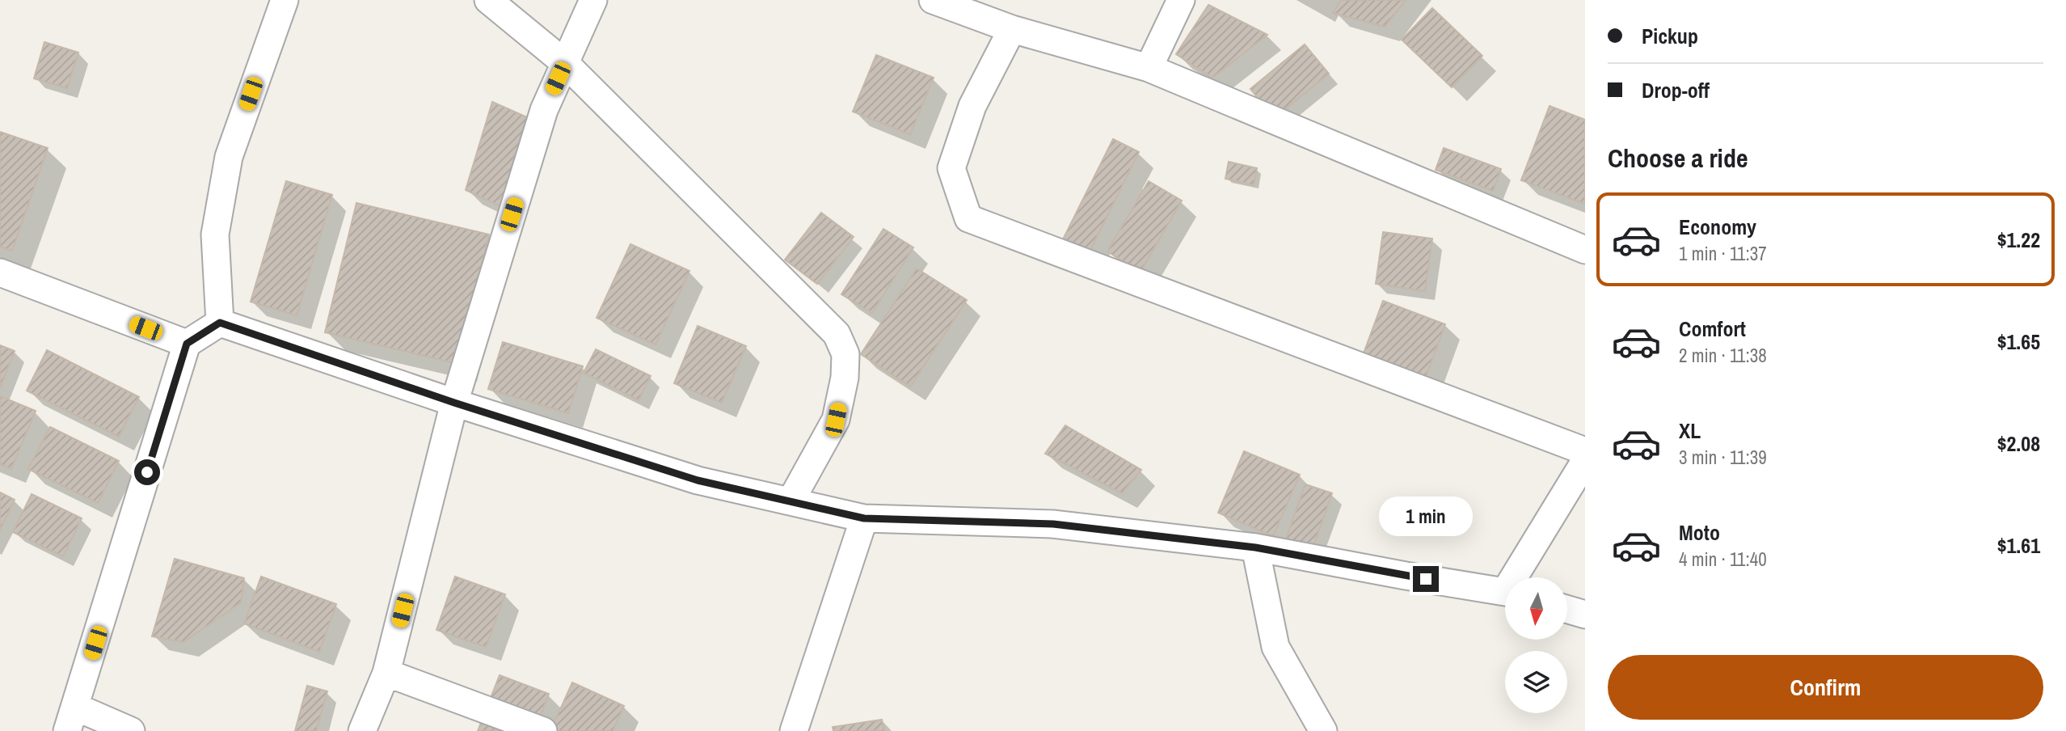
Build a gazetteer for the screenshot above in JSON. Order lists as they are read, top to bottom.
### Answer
{
  "north": "bottom",
  "page": {
    "banner": ["Pickup", "Drop-off"],
    "heading": "Choose a ride",
    "list": [
      {
        "name": "Economy",
        "note": "1 min · 11:37",
        "value": "$1.22"
      },
      {
        "name": "Comfort",
        "note": "2 min · 11:38",
        "value": "$1.65"
      },
      {
        "name": "XL",
        "note": "3 min · 11:39",
        "value": "$2.08"
      },
      {
        "name": "Moto",
        "note": "4 min · 11:40",
        "value": "$1.61"
      }
    ],
    "bubble": "1 min",
    "buttons": "Confirm"
  }
}
